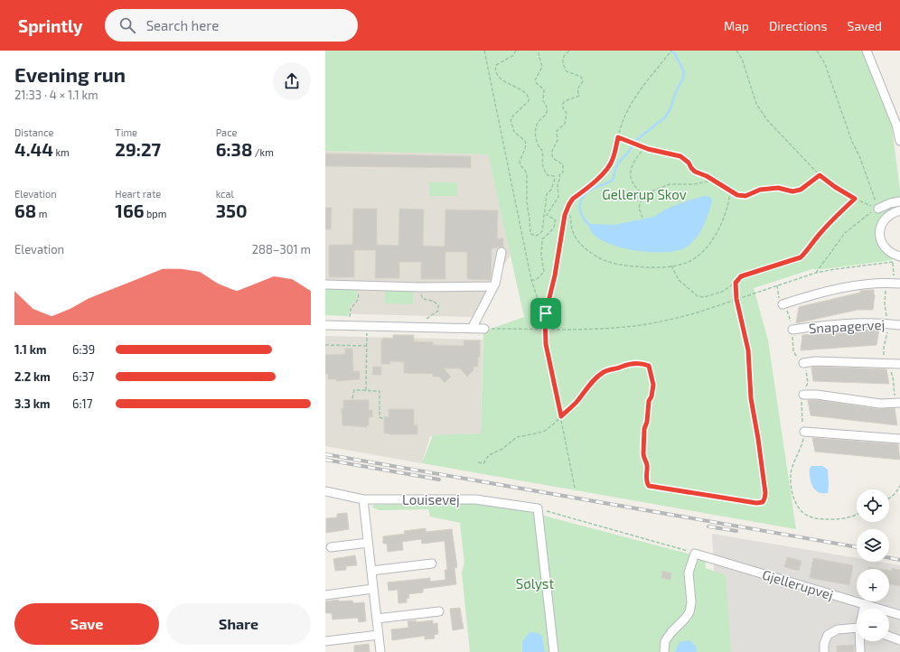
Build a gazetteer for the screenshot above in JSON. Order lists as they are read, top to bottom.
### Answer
{
  "streets": {
    "street": ["Snapagervej", "Louisevej", "Gjellerupvej"]
  },
  "parks": ["Gellerup Skov", "Sølyst"],
  "page": {
    "header": "Sprintly",
    "search": "Search here",
    "nav": ["Map", "Directions", "Saved"],
    "heading": ["Evening run", "21:33 · 4 × 1.1 km"],
    "stats": [
      ["Distance", "4.44 km"],
      ["Time", "29:27"],
      ["Pace", "6:38 /km"],
      ["Elevation", "68 m"],
      ["Heart rate", "166 bpm"],
      ["kcal", "350"]
    ],
    "chart": ["Elevation", "288–301 m"],
    "list": [
      {
        "name": "1.1 km",
        "note": "6:39"
      },
      {
        "name": "2.2 km",
        "note": "6:37"
      },
      {
        "name": "3.3 km",
        "note": "6:17"
      }
    ],
    "map_buttons": ["+", "−"],
    "buttons": ["Save", "Share"]
  }
}
